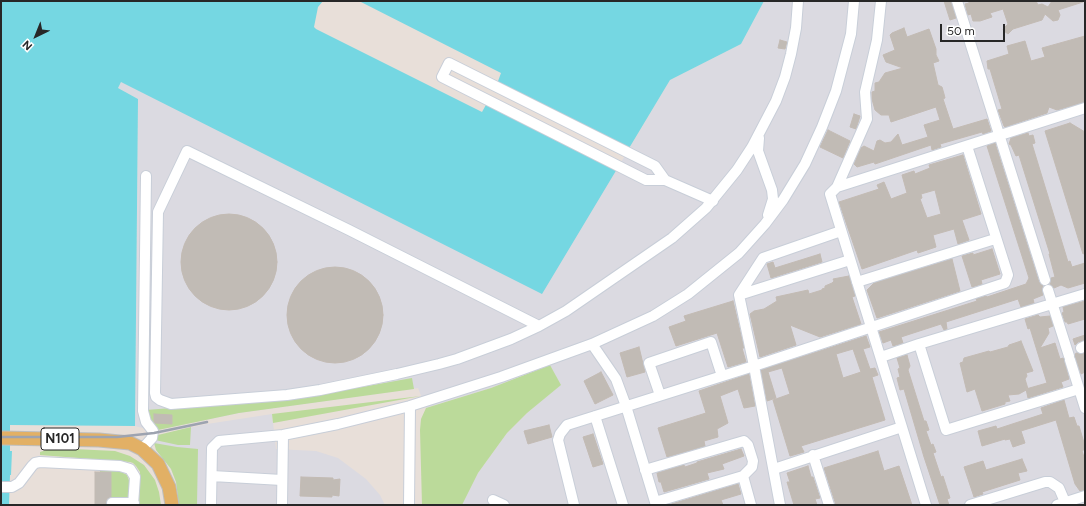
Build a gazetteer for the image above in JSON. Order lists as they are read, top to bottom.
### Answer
{
  "streets": {
    "main road": ["N101"]
  },
  "scale_bar": "50 m",
  "north": "bottom left"
}
